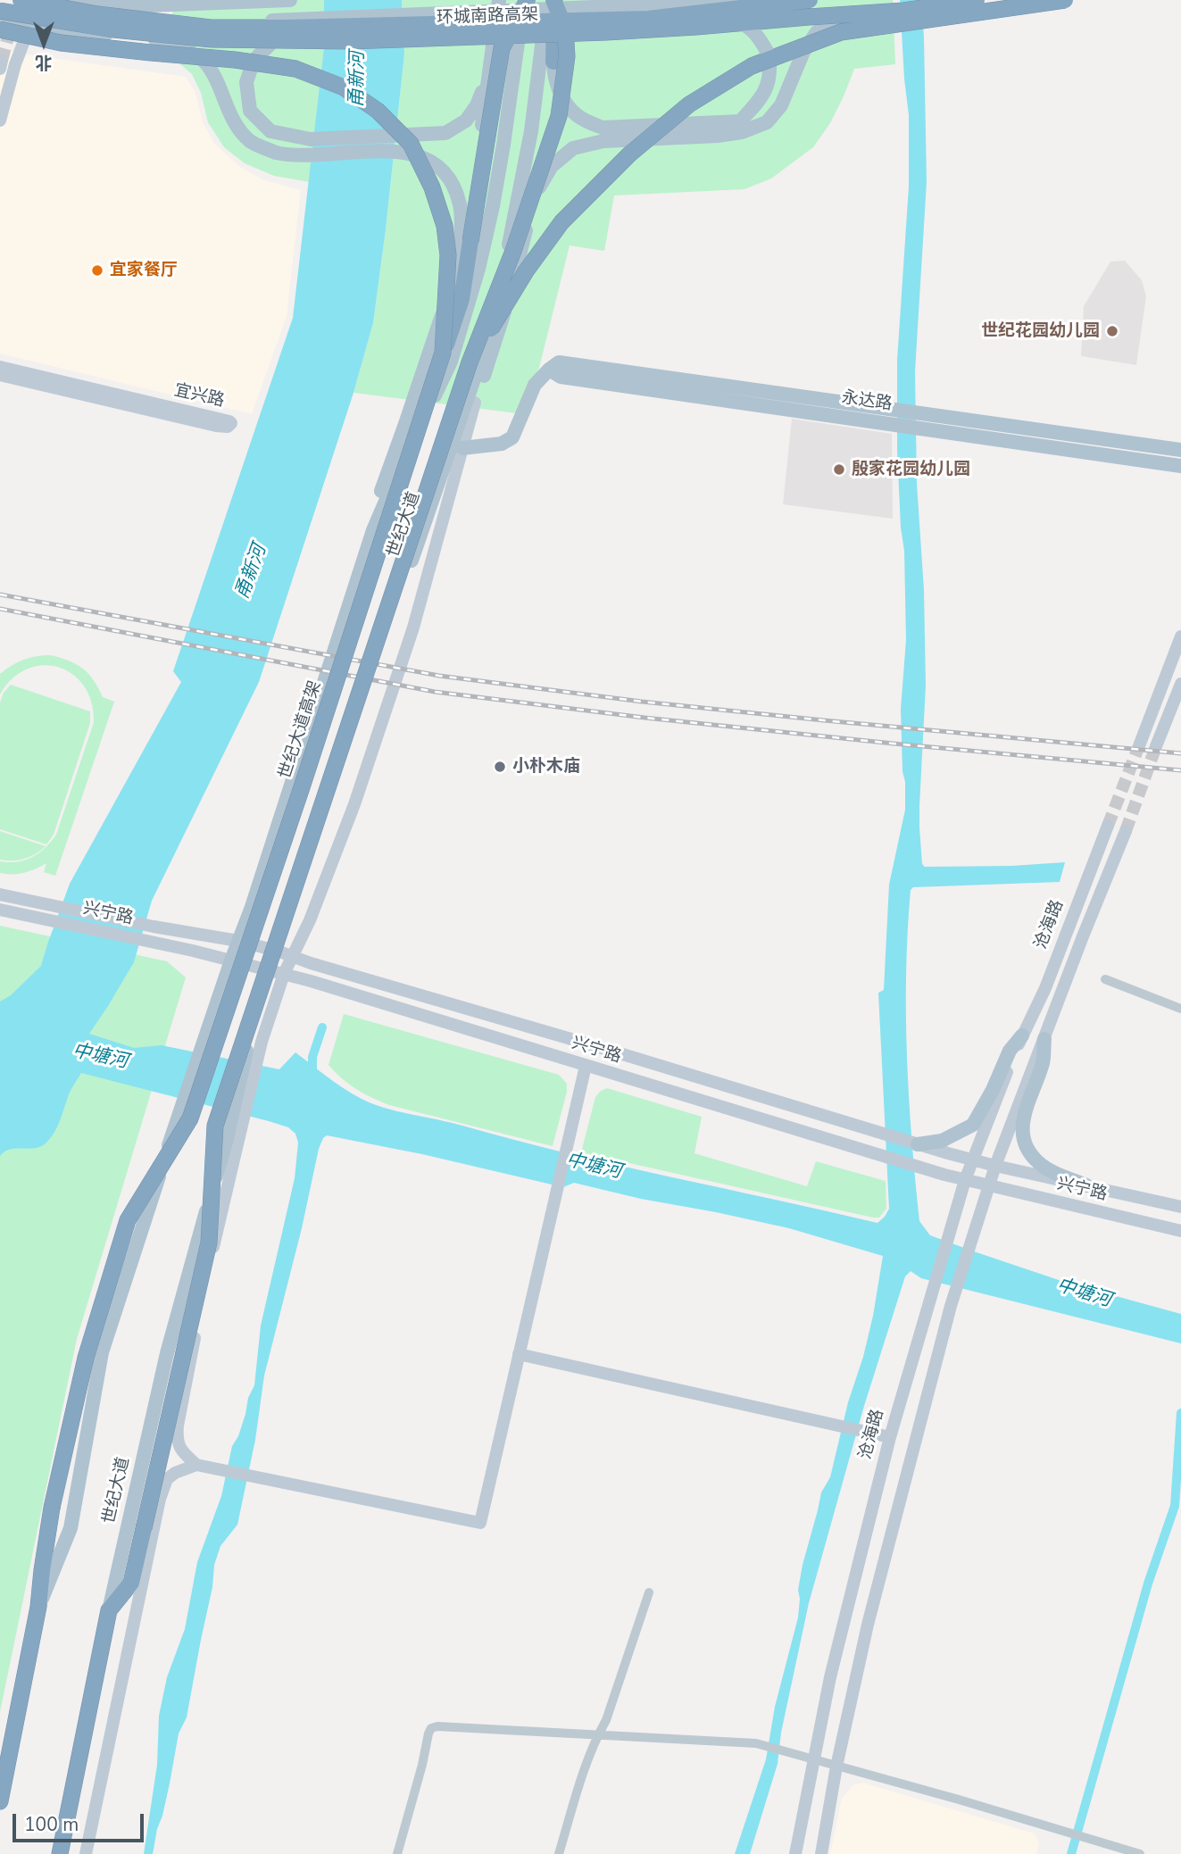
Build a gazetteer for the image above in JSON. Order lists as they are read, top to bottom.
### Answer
{
  "streets": {
    "highway": ["环城南路高架", "世纪大道", "世纪大道高架"],
    "main road": [
      "宜兴路",
      "永达路",
      "兴宁路",
      "沧海路"
    ]
  },
  "crossings": [
    ["世纪大道", "世纪大道高架"],
    ["世纪大道", "兴宁路"],
    ["兴宁路", "沧海路"]
  ],
  "water": ["甬新河", "中塘河"],
  "places": [
    "宜家餐厅",
    "世纪花园幼儿园",
    "殷家花园幼儿园",
    "小朴木庙"
  ],
  "scale_bar": "100 m",
  "north": "bottom"
}
